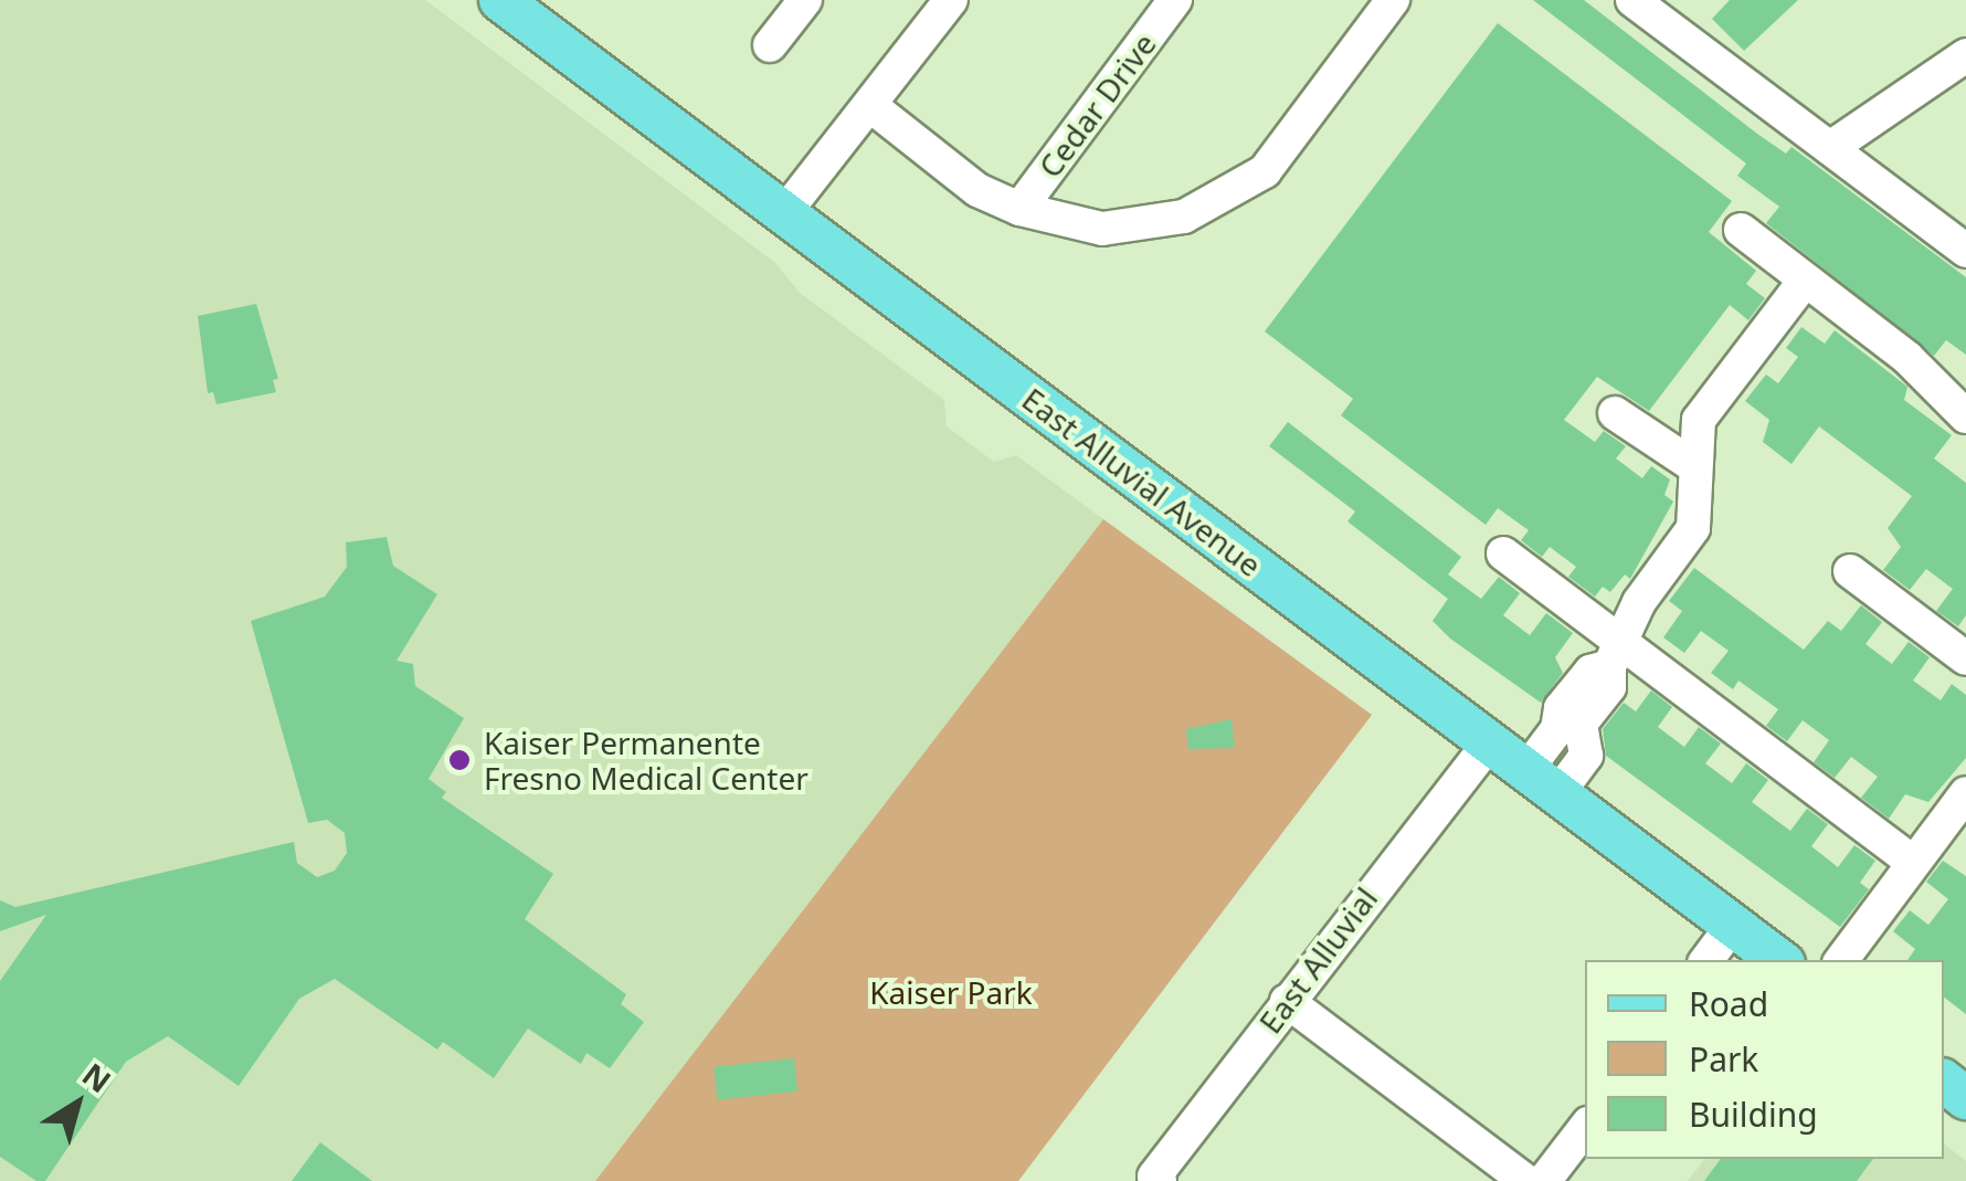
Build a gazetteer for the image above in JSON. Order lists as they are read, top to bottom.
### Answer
{
  "streets": {
    "main road": ["East Alluvial Avenue"],
    "street": ["Cedar Drive", "East Alluvial"]
  },
  "crossings": [
    ["East Alluvial Avenue", "East Alluvial"]
  ],
  "parks": ["Kaiser Park"],
  "places": ["Kaiser Permanente Fresno Medical Center"],
  "legend": ["Road", "Park", "Building"],
  "north": "top right"
}
